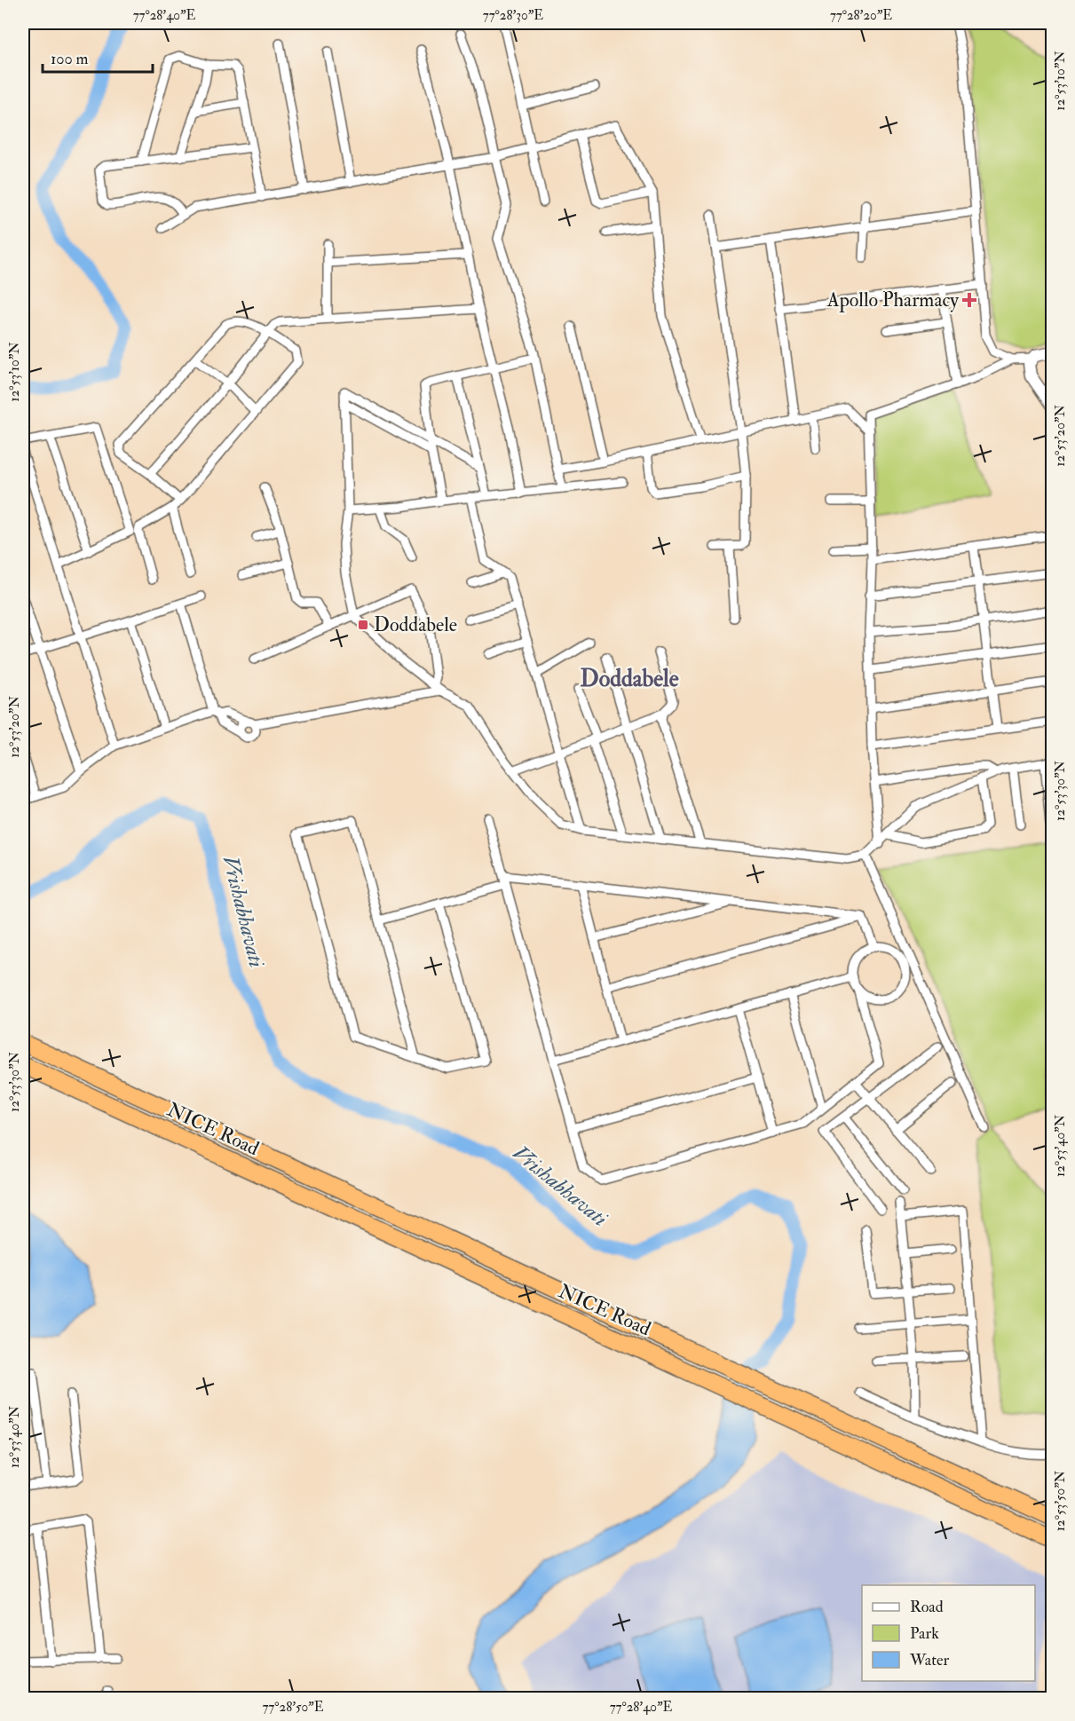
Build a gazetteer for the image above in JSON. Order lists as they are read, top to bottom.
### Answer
{
  "streets": {
    "highway": ["NICE Road"]
  },
  "districts": ["Doddabele"],
  "water": ["Vrishabhavati"],
  "places": {
    "health": ["Apollo Pharmacy"],
    "transit": ["Doddabele"]
  },
  "legend": ["Road", "Park", "Water"],
  "scale_bar": "100 m",
  "coordinates": [
    "77°28'40\"E",
    "77°28'30\"E",
    "77°28'20\"E",
    "12°53'10\"N",
    "12°53'20\"N",
    "12°53'30\"N",
    "12°53'40\"N",
    "12°53'50\"N",
    "77°28'50\"E"
  ]
}
